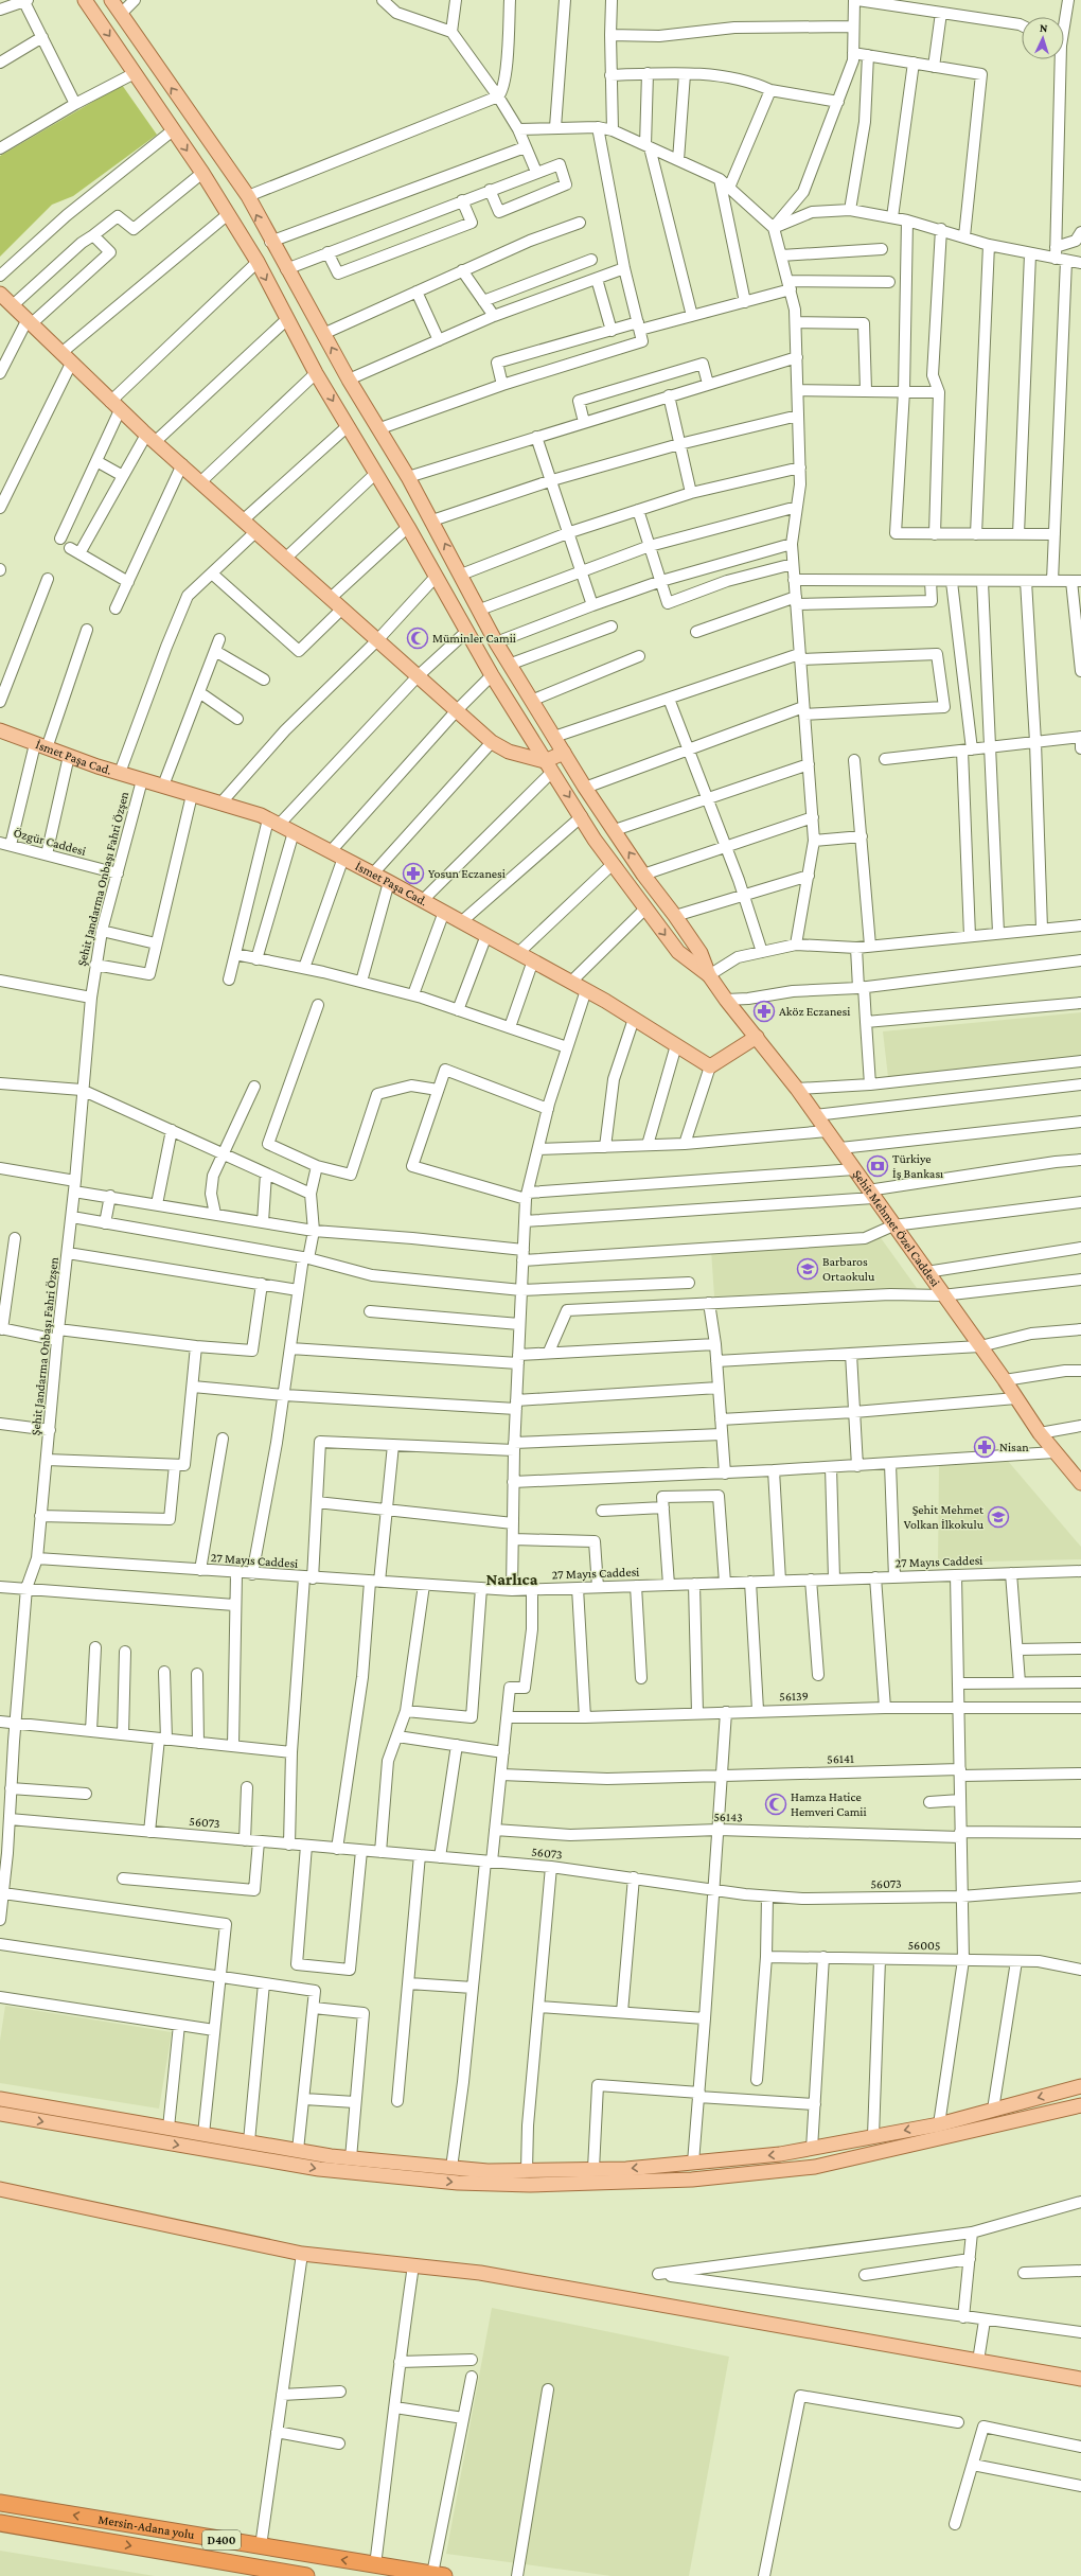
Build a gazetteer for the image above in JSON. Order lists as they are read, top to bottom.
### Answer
{
  "streets": {
    "highway": ["Mersin-Adana yolu", "D400"],
    "main road": ["İsmet Paşa Cad.", "Şehit Mehmet Özel Caddesi"],
    "street": [
      "Özgür Caddesi",
      "Şehit Jandarma Onbaşı Fahri Özşen",
      "27 Mayıs Caddesi",
      "56139",
      "56141",
      "56143",
      "56073",
      "56005"
    ]
  },
  "crossings": [
    ["İsmet Paşa Cad.", "Şehit Jandarma Onbaşı Fahri Özşen"],
    ["Özgür Caddesi", "Şehit Jandarma Onbaşı Fahri Özşen"],
    ["Şehit Jandarma Onbaşı Fahri Özşen", "27 Mayıs Caddesi"],
    ["Şehit Jandarma Onbaşı Fahri Özşen", "56073"]
  ],
  "districts": ["Narlıca"],
  "places": {
    "mosque": ["Müminler Camii", "Hamza Hatice Hemveri Camii"],
    "pharmacy": ["Yosun Eczanesi", "Aköz Eczanesi", "Nisan"],
    "bank": ["Türkiye İş Bankası"],
    "school or university": ["Barbaros Ortaokulu", "Şehit Mehmet Volkan İlkokulu"]
  },
  "north": "top"
}
